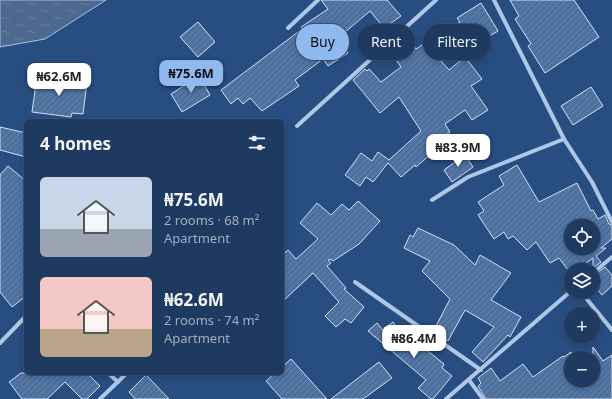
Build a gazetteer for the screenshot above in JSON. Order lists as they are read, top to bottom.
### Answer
{
  "page": {
    "chip": ["Buy", "Rent", "Filters"],
    "price": [
      "₦75.6M",
      "₦62.6M",
      "₦83.9M",
      "₦86.4M"
    ],
    "heading": "4 homes",
    "list": [
      {
        "name": "₦75.6M",
        "note": "2 rooms · 68 m² · Apartment"
      },
      {
        "name": "₦62.6M",
        "note": "2 rooms · 74 m² · Apartment"
      }
    ],
    "map_buttons": ["+", "−"]
  }
}
